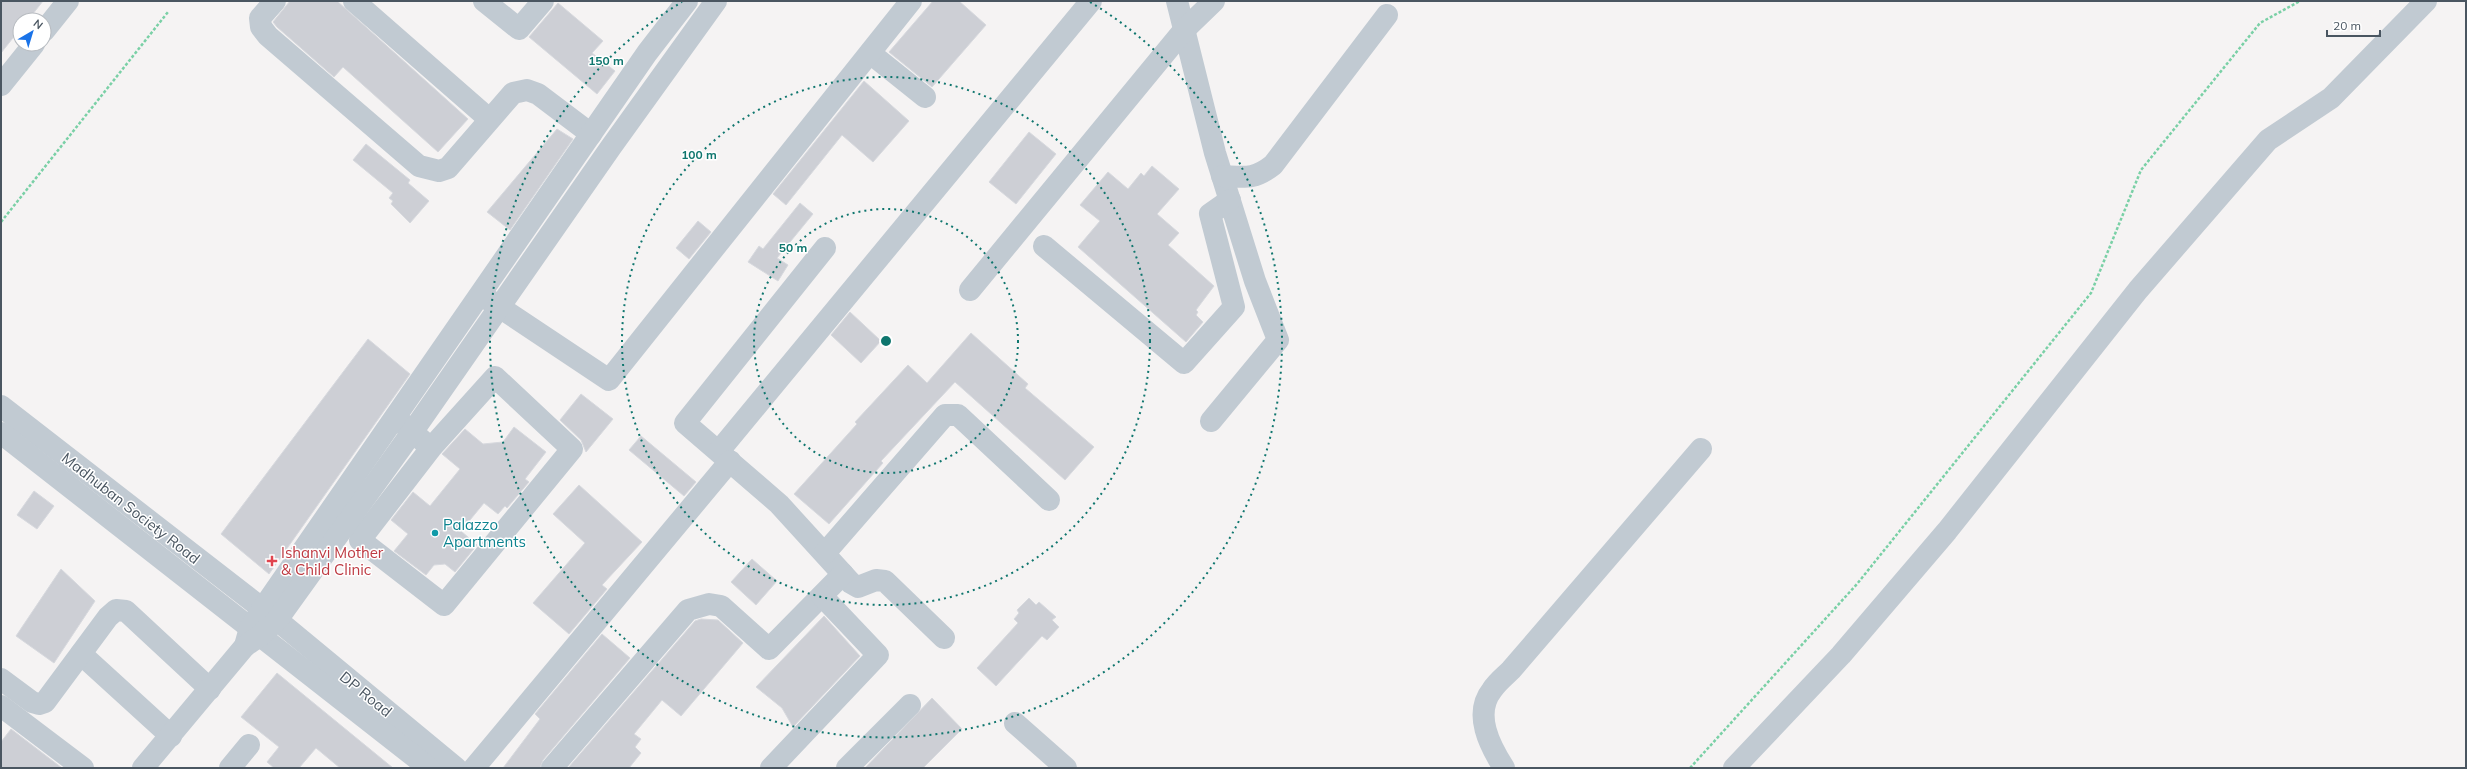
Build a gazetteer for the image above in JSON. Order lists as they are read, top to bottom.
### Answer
{
  "streets": {
    "street": ["Madhuban Society Road", "DP Road"]
  },
  "crossings": [
    ["Madhuban Society Road", "DP Road"]
  ],
  "places": {
    "other": ["Palazzo Apartments"],
    "health": ["Ishanvi Mother & Child Clinic"]
  },
  "scale_bar": "20 m",
  "north": "top right",
  "rings": ["150 m", "100 m", "50 m"]
}
